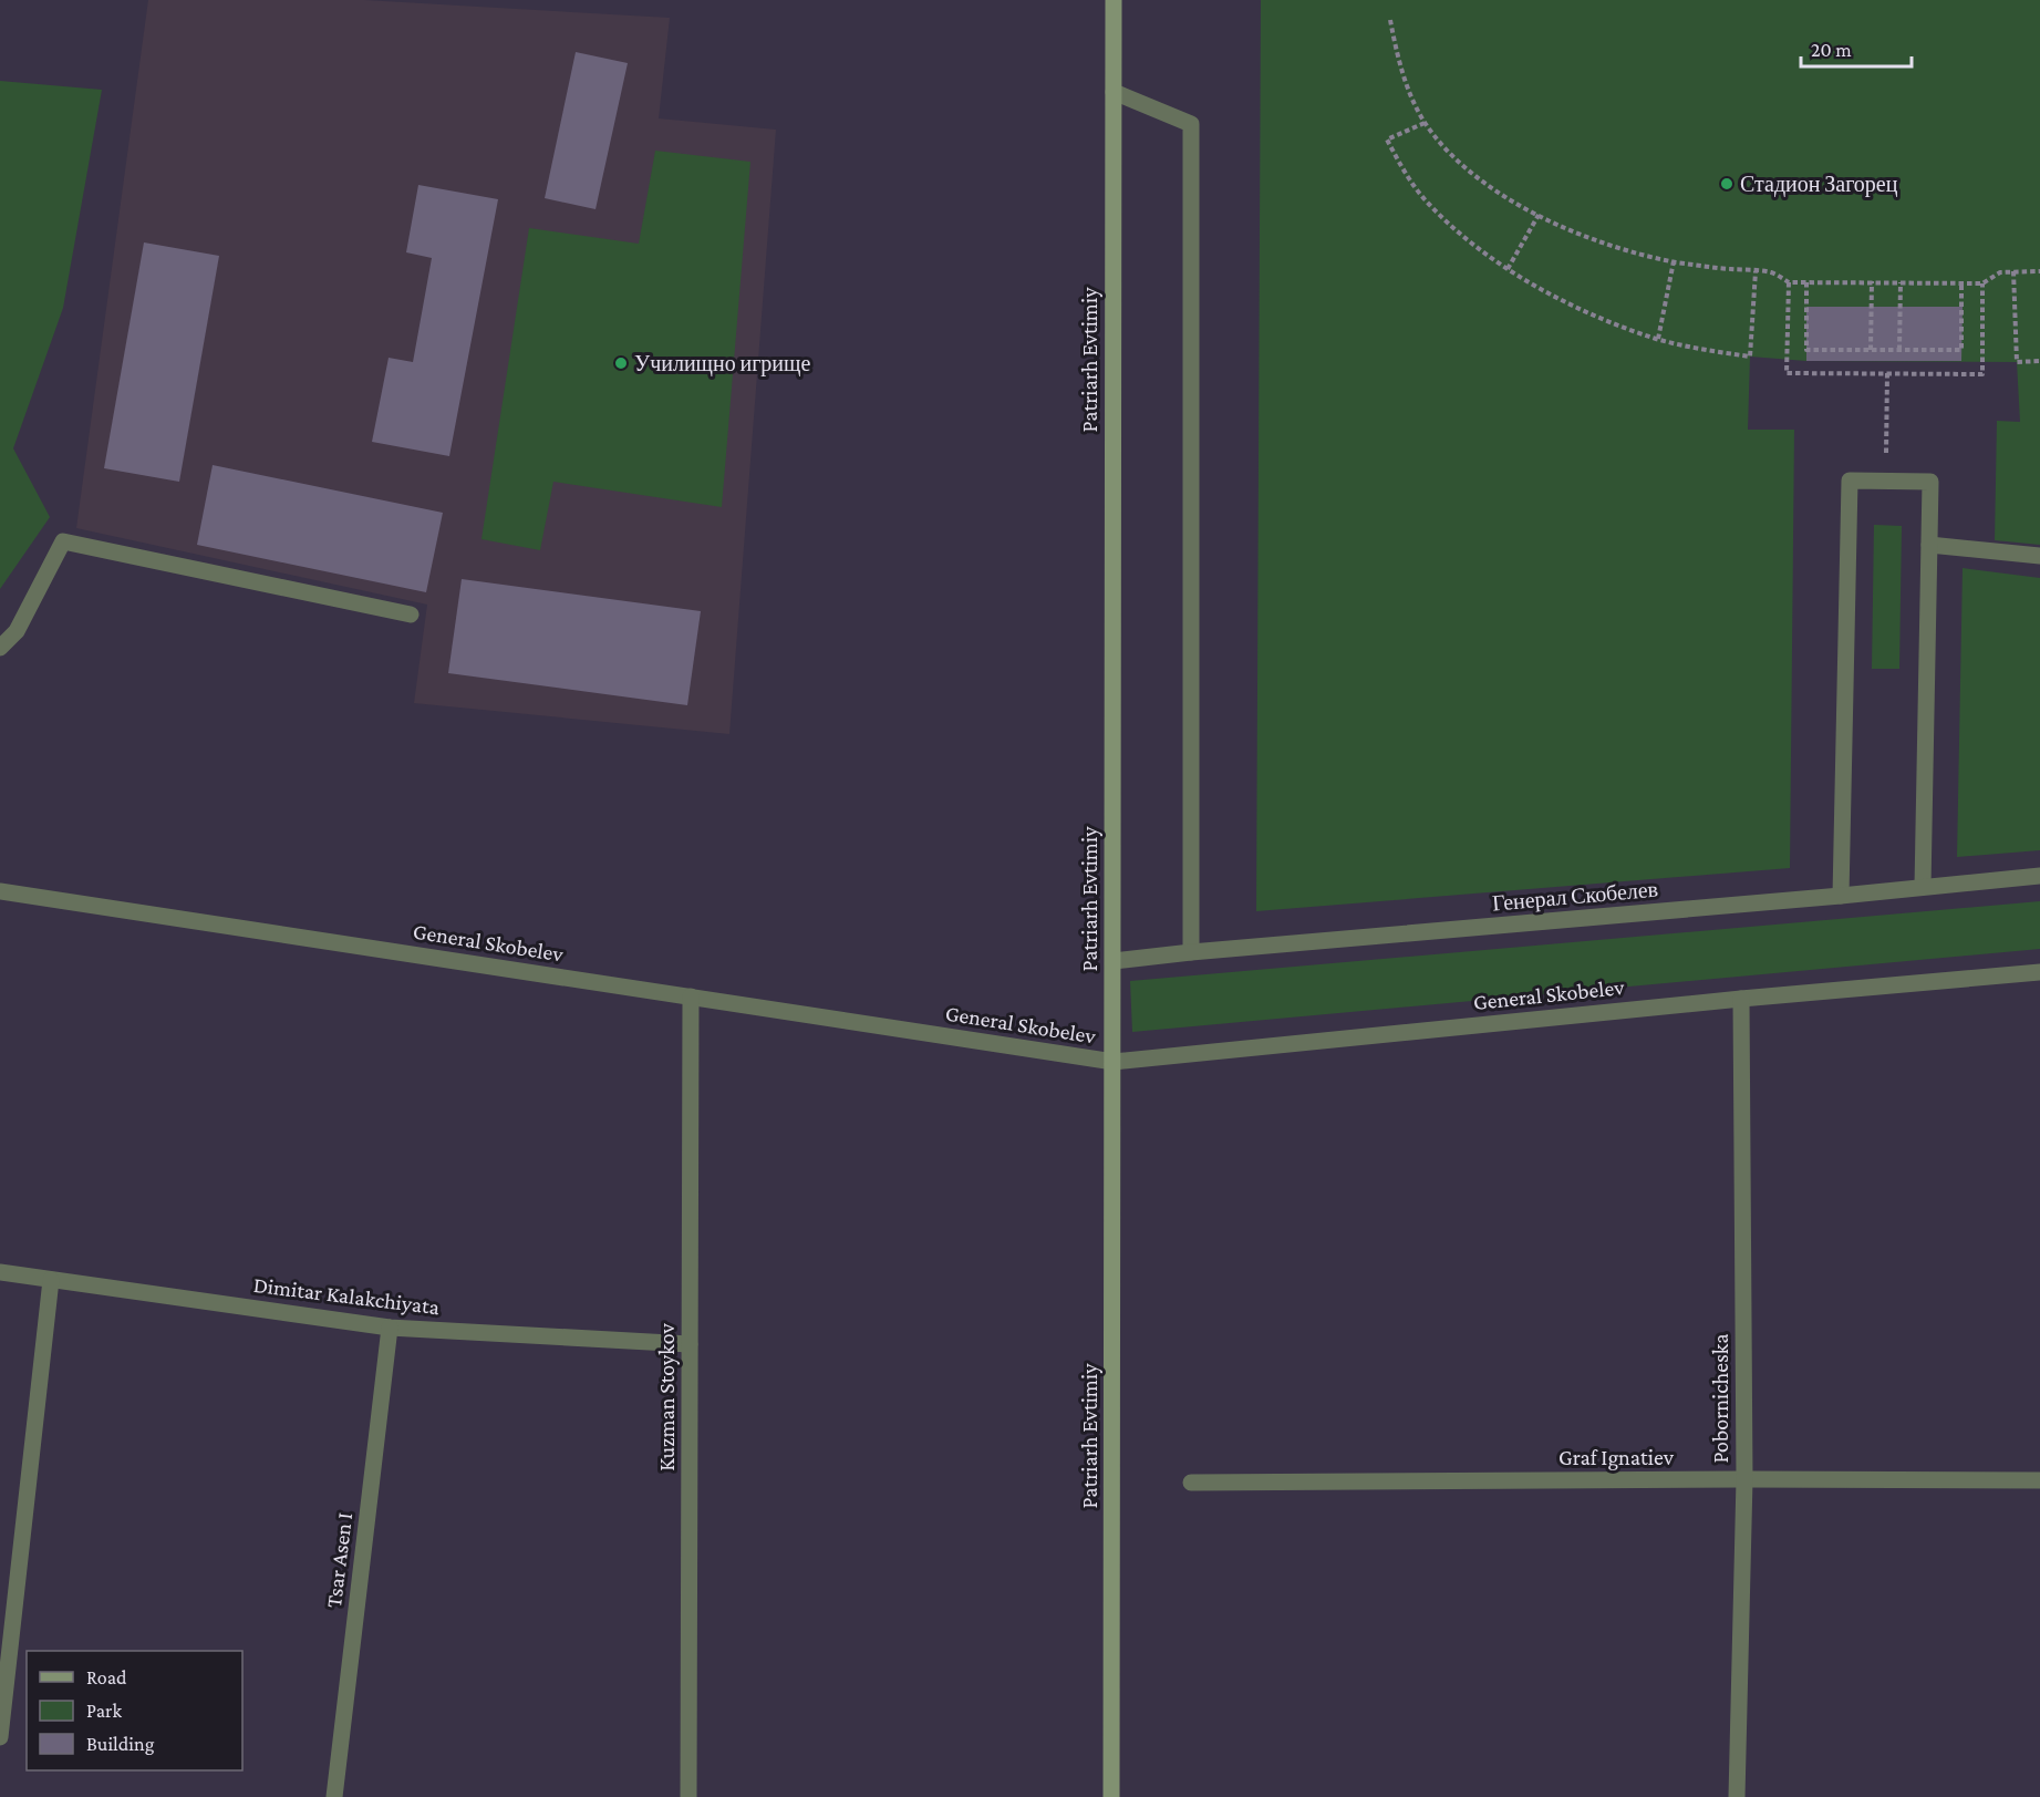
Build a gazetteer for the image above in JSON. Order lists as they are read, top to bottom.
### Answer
{
  "streets": {
    "main road": ["Patriarh Evtimiy"],
    "street": [
      "Генерал Скобелев",
      "General Skobelev",
      "Dimitar Kalakchiyata",
      "Kuzman Stoykov",
      "Pobornicheska",
      "Graf Ignatiev",
      "Tsar Asen I"
    ]
  },
  "crossings": [
    ["Patriarh Evtimiy", "Генерал Скобелев"],
    ["Patriarh Evtimiy", "General Skobelev"],
    ["General Skobelev", "Kuzman Stoykov"],
    ["General Skobelev", "Pobornicheska"],
    ["Dimitar Kalakchiyata", "Kuzman Stoykov"],
    ["Dimitar Kalakchiyata", "Tsar Asen I"],
    ["Pobornicheska", "Graf Ignatiev"]
  ],
  "places": ["Стадион Загорец", "Училищно игрище"],
  "legend": ["Road", "Park", "Building"],
  "scale_bar": "20 m"
}
